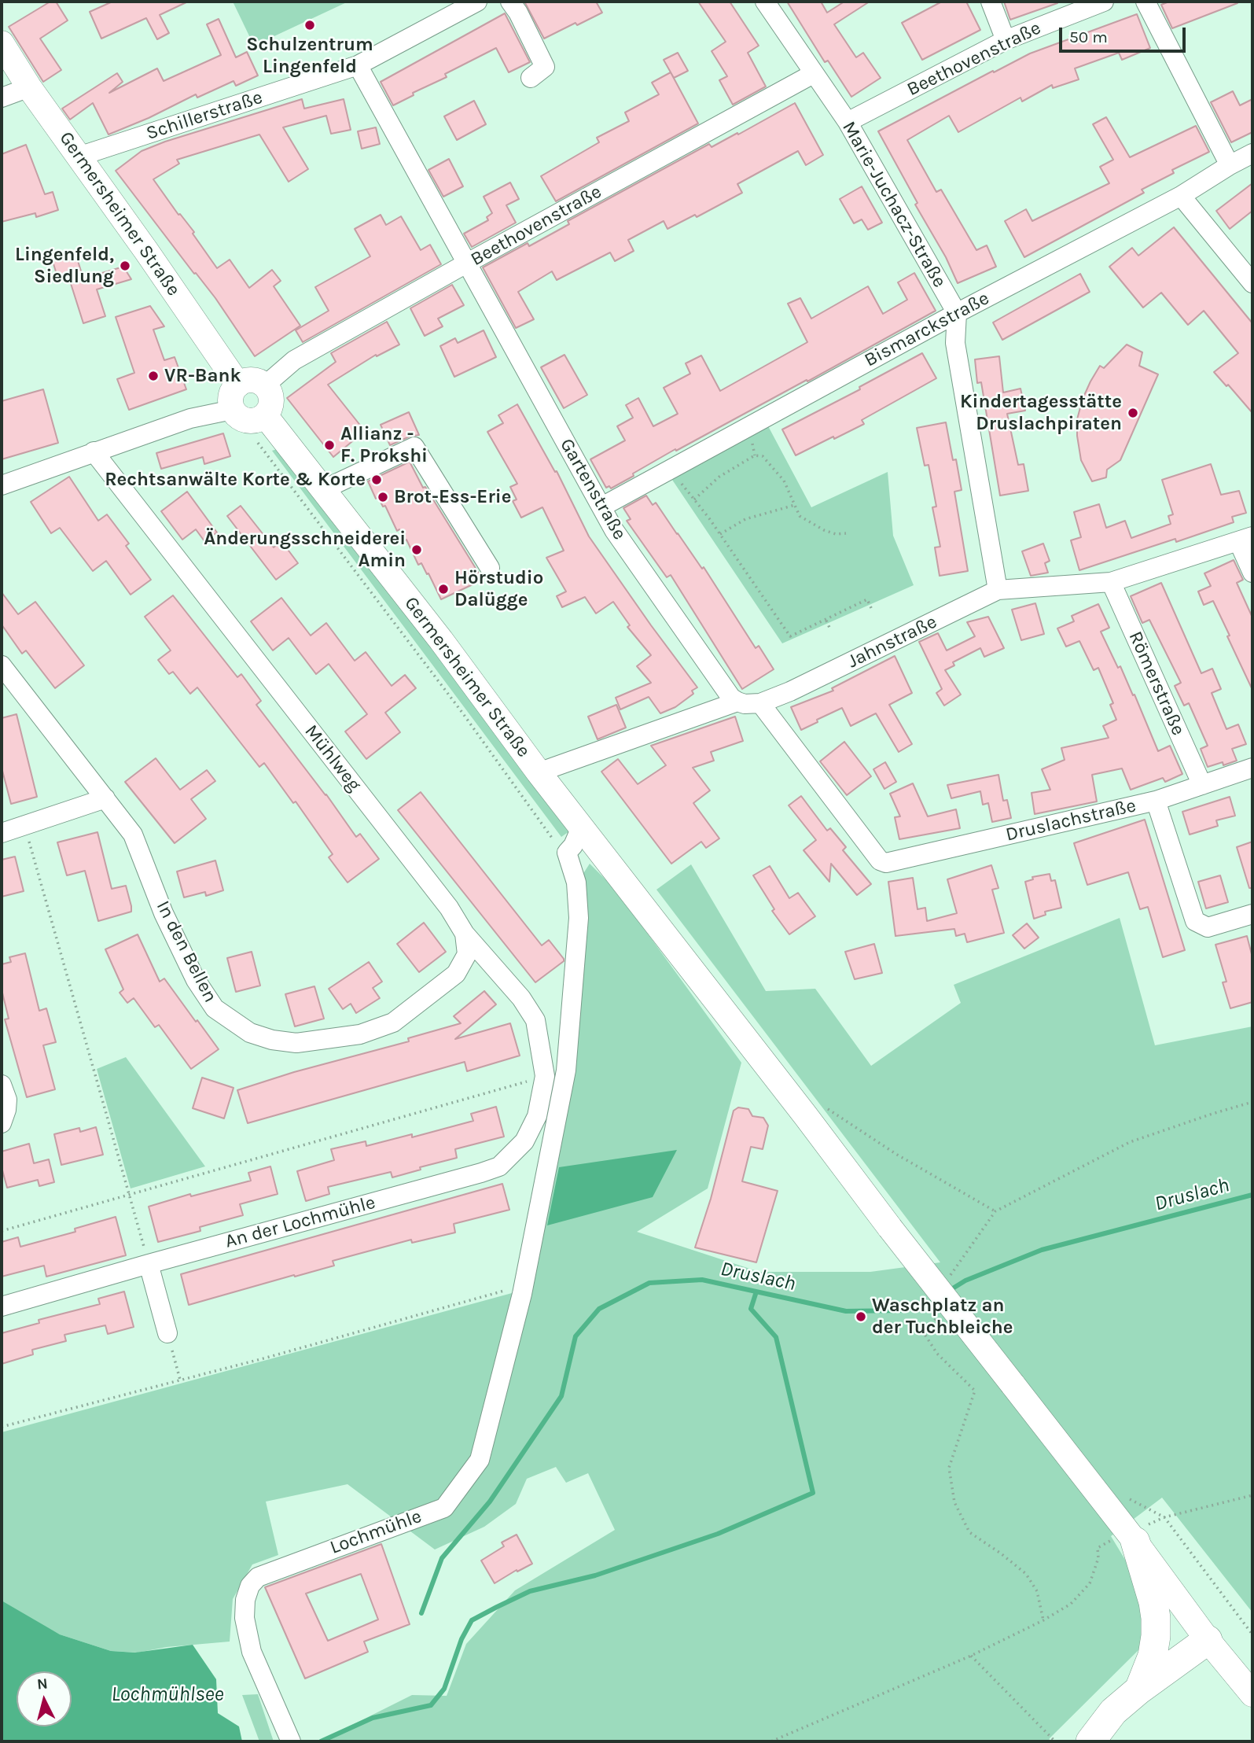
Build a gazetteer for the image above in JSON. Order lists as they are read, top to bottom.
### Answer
{
  "streets": {
    "main road": ["Germersheimer Straße"],
    "street": [
      "Beethovenstraße",
      "Schillerstraße",
      "Marie-Juchacz-Straße",
      "Bismarckstraße",
      "Gartenstraße",
      "Jahnstraße",
      "Römerstraße",
      "Mühlweg",
      "Druslachstraße",
      "In den Bellen",
      "An der Lochmühle",
      "Lochmühle"
    ]
  },
  "crossings": [
    ["Beethovenstraße", "Marie-Juchacz-Straße"],
    ["Beethovenstraße", "Germersheimer Straße"],
    ["Beethovenstraße", "Gartenstraße"],
    ["Schillerstraße", "Germersheimer Straße"],
    ["Schillerstraße", "Gartenstraße"],
    ["Marie-Juchacz-Straße", "Bismarckstraße"],
    ["Germersheimer Straße", "Jahnstraße"],
    ["Bismarckstraße", "Gartenstraße"],
    ["Gartenstraße", "Jahnstraße"],
    ["Jahnstraße", "Römerstraße"],
    ["Jahnstraße", "Druslachstraße"],
    ["Römerstraße", "Druslachstraße"],
    ["Mühlweg", "In den Bellen"],
    ["Mühlweg", "An der Lochmühle"]
  ],
  "water": ["Druslach", "Lochmühlsee"],
  "places": [
    "Schulzentrum Lingenfeld",
    "Lingenfeld, Siedlung",
    "VR-Bank",
    "Kindertagesstätte Druslachpiraten",
    "Allianz - F. Prokshi",
    "Rechtsanwälte Korte & Korte",
    "Brot-Ess-Erie",
    "Änderungsschneiderei Amin",
    "Hörstudio Dalügge",
    "Waschplatz an der Tuchbleiche"
  ],
  "scale_bar": "50 m",
  "north": "top"
}
